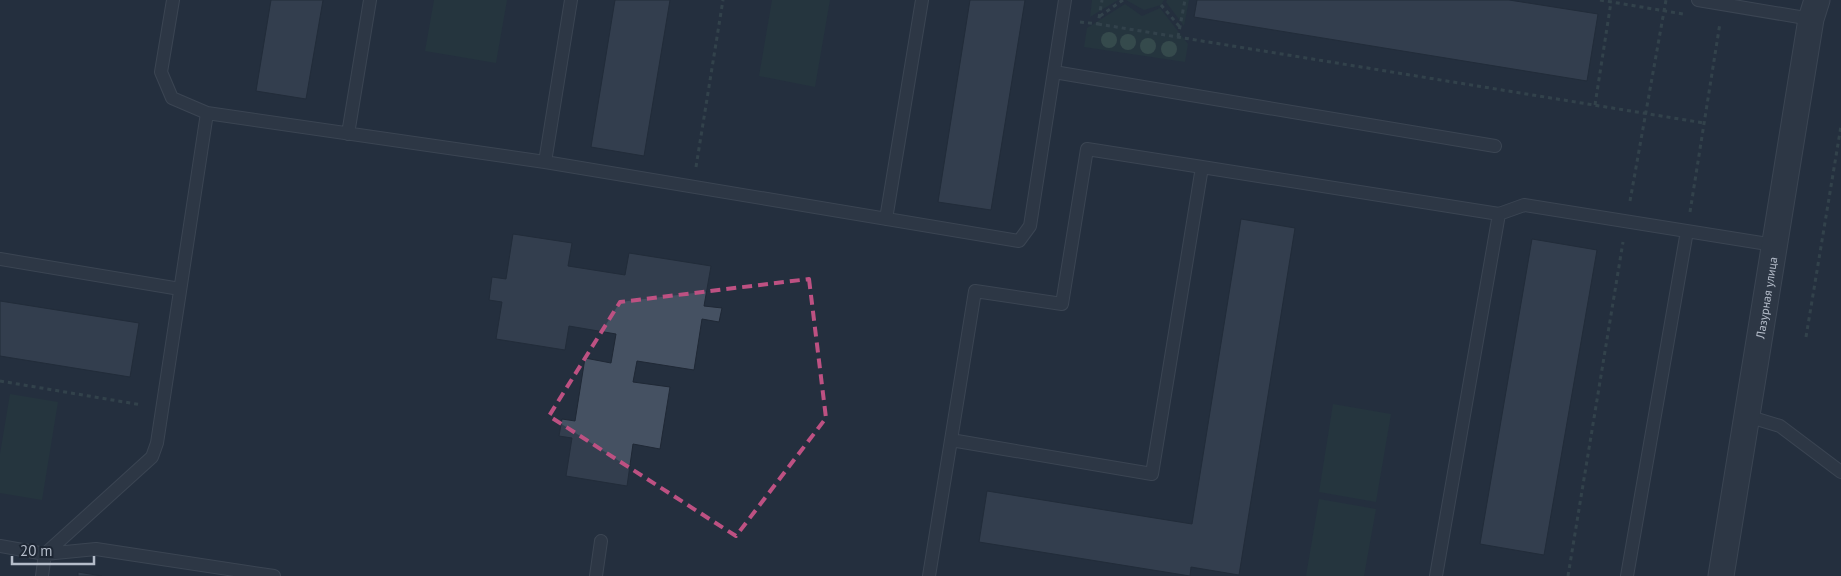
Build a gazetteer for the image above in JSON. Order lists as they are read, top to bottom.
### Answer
{
  "streets": {
    "street": ["Лазурная улица"]
  },
  "scale_bar": "20 m"
}
